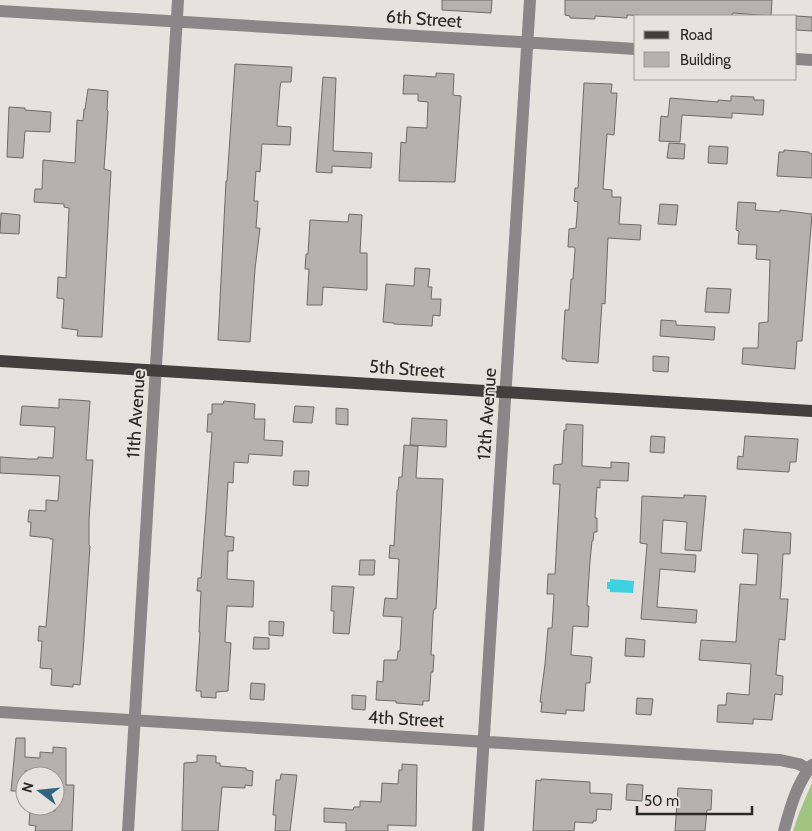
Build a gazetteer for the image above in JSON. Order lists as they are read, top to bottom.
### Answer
{
  "streets": {
    "main road": ["5th Street"],
    "street": [
      "6th Street",
      "11th Avenue",
      "12th Avenue",
      "4th Street"
    ]
  },
  "crossings": [
    ["6th Street", "11th Avenue"],
    ["6th Street", "12th Avenue"],
    ["5th Street", "11th Avenue"],
    ["5th Street", "12th Avenue"],
    ["11th Avenue", "4th Street"],
    ["12th Avenue", "4th Street"]
  ],
  "legend": ["Road", "Building"],
  "scale_bar": "50 m",
  "north": "left"
}
